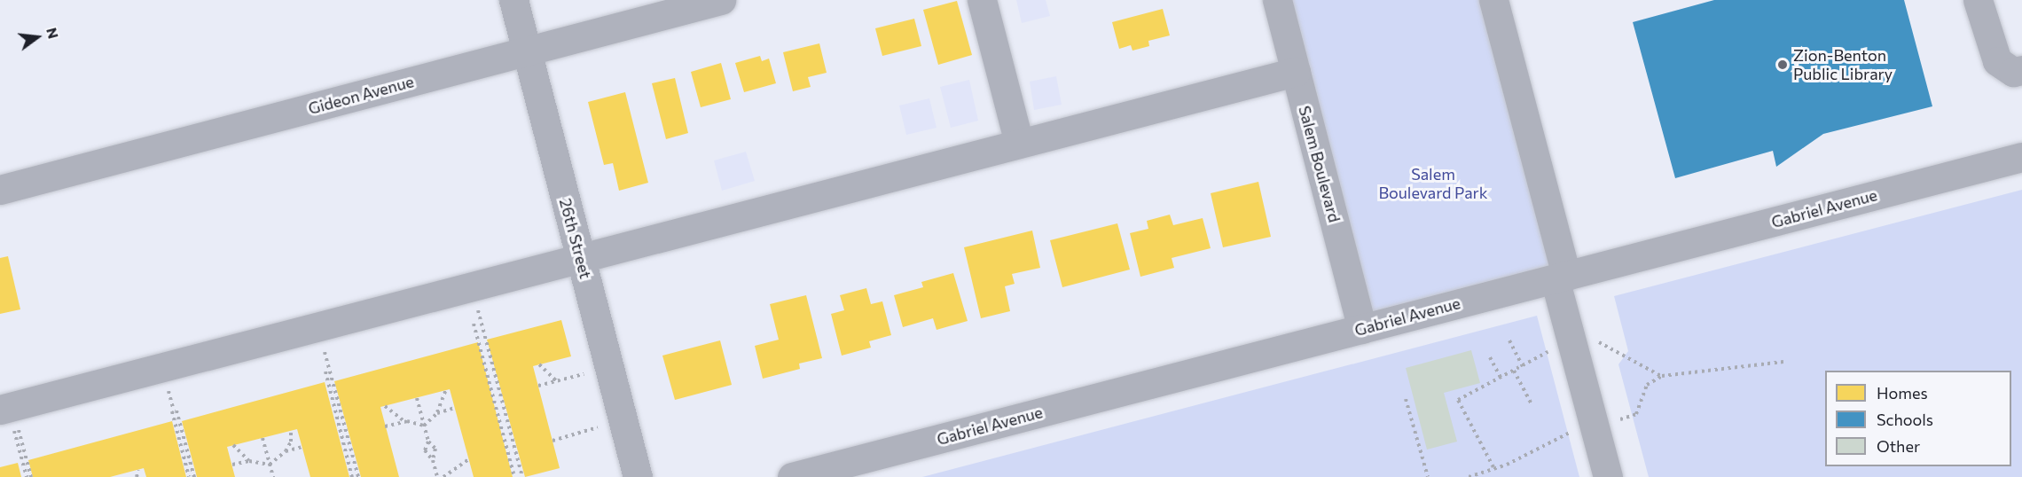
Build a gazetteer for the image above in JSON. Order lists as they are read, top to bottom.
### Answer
{
  "streets": {
    "street": [
      "Gideon Avenue",
      "Salem Boulevard",
      "Gabriel Avenue",
      "26th Street"
    ]
  },
  "crossings": [
    ["Gideon Avenue", "26th Street"],
    ["Salem Boulevard", "Gabriel Avenue"]
  ],
  "parks": ["Salem Boulevard Park"],
  "places": ["Zion-Benton Public Library"],
  "legend": ["Homes", "Schools", "Other"],
  "north": "right"
}
